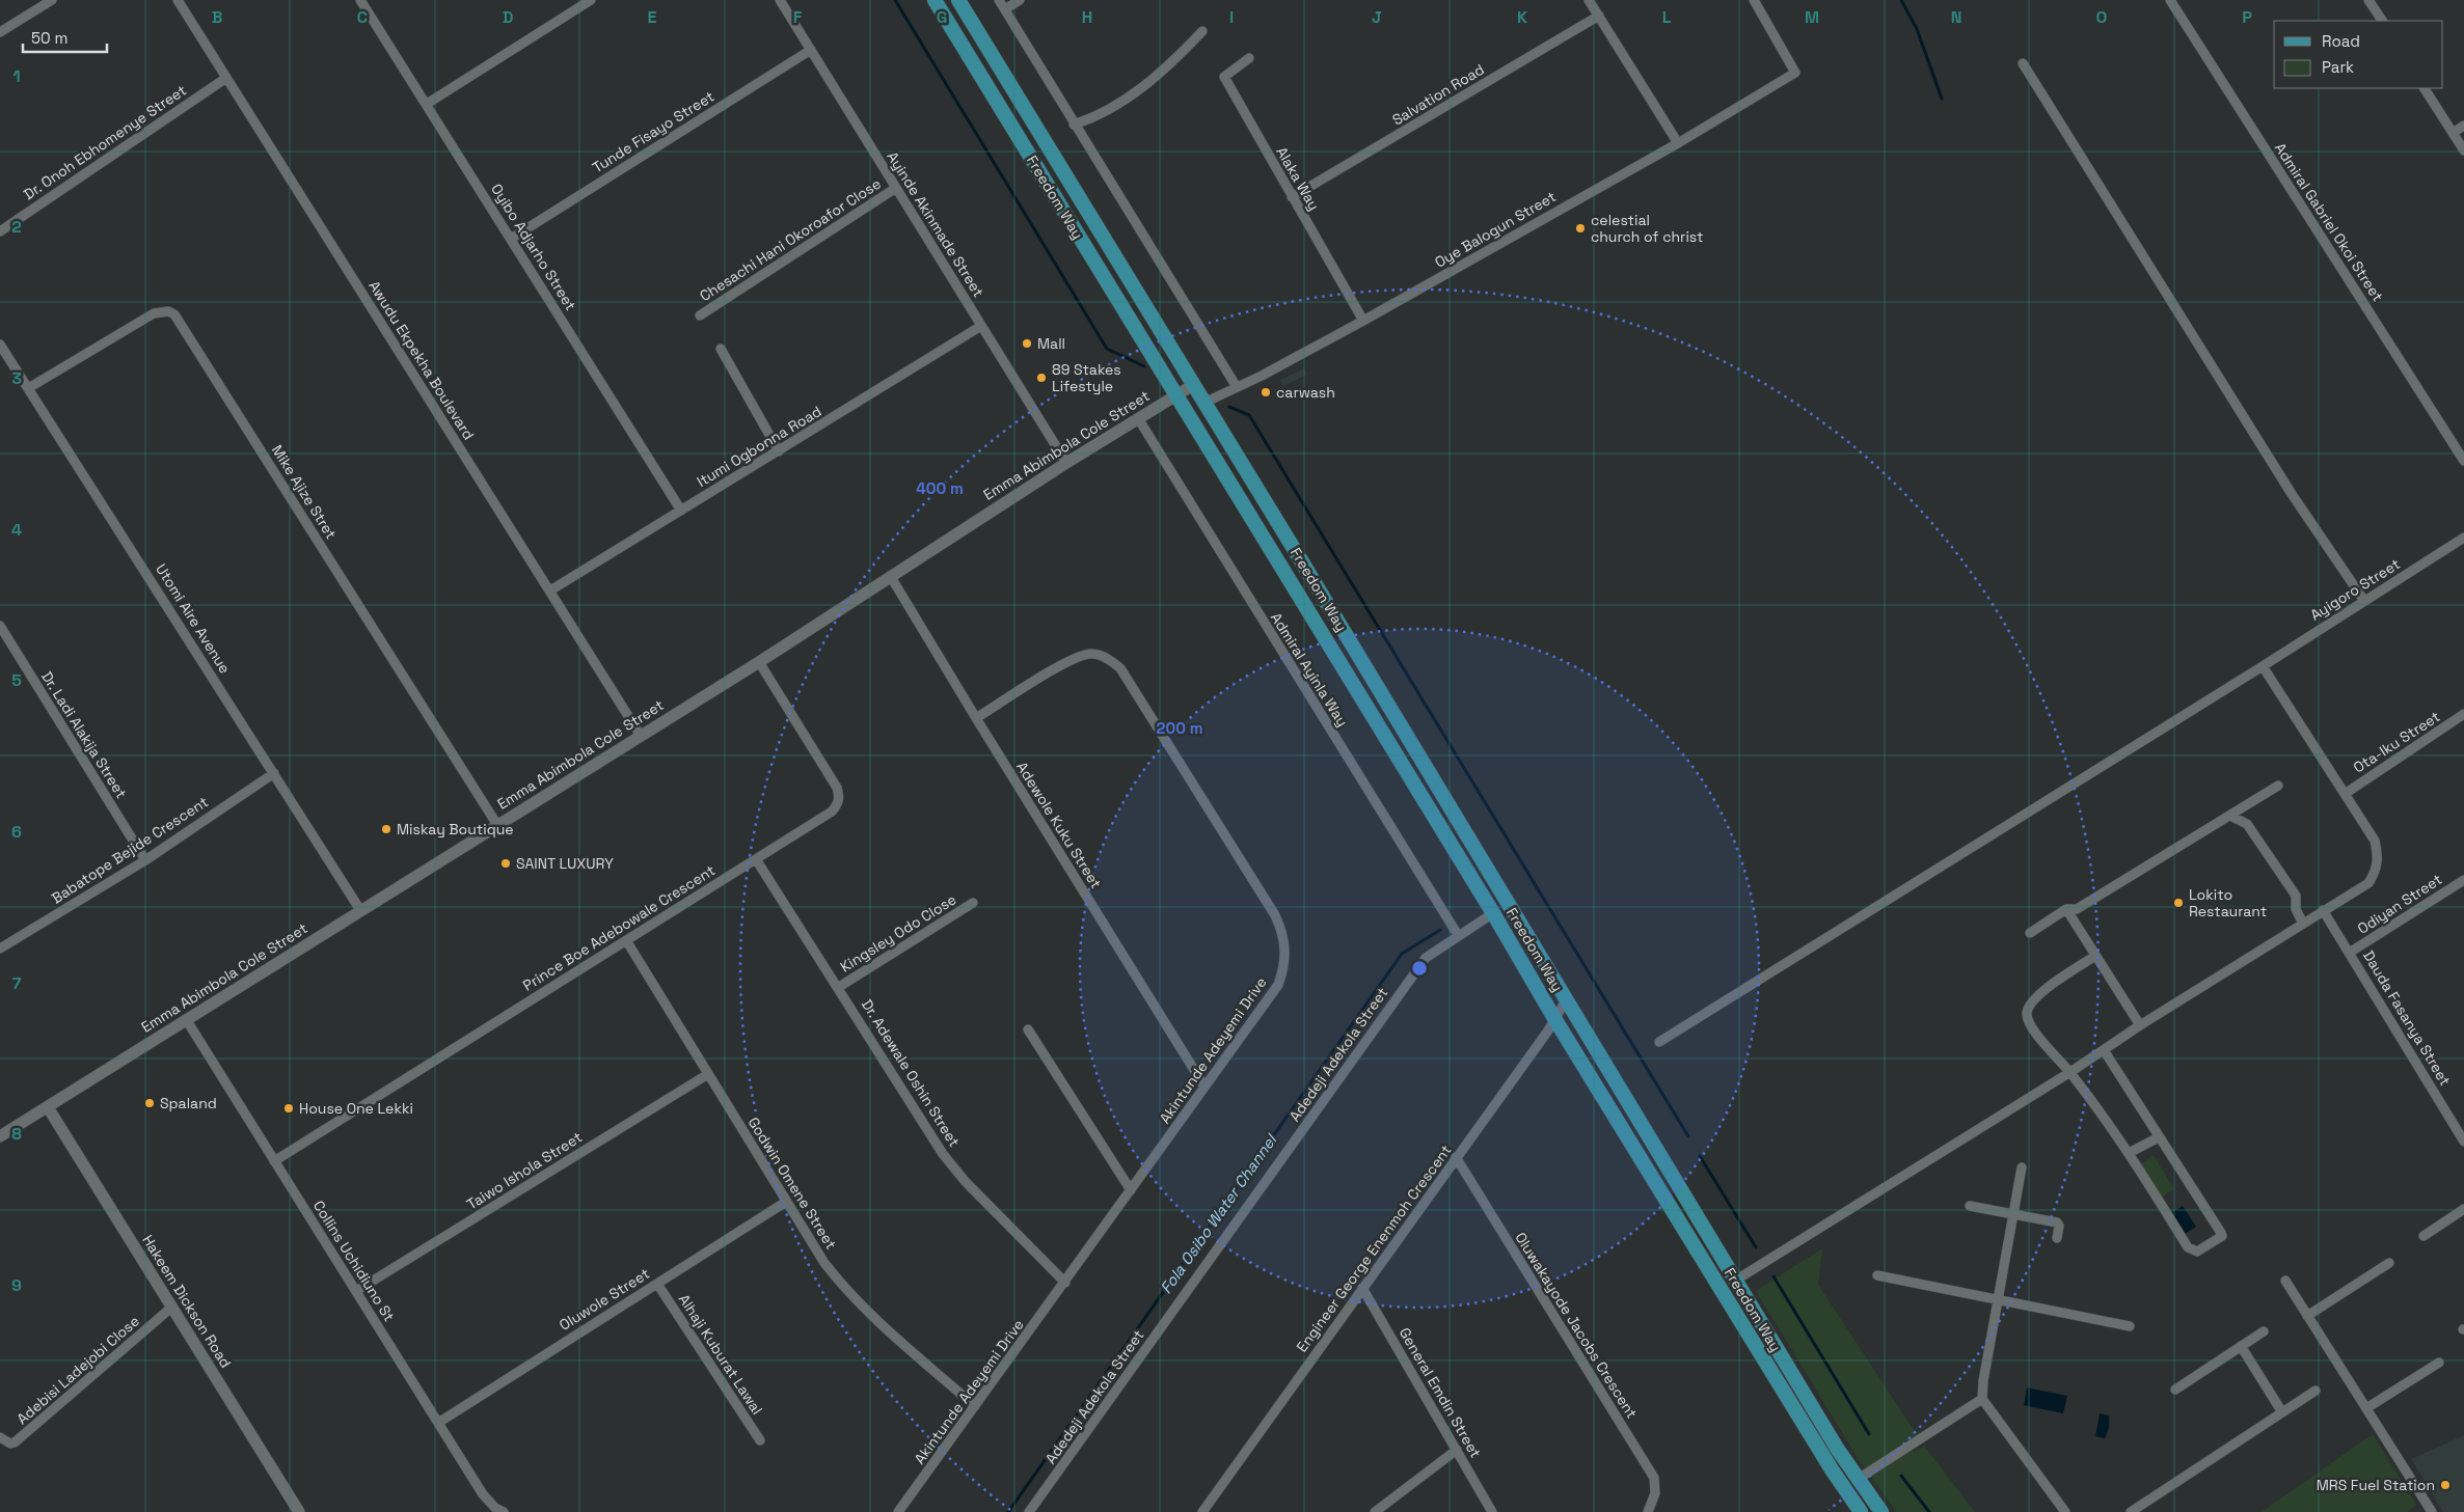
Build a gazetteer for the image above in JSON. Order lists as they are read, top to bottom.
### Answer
{
  "streets": {
    "main road": ["Freedom Way"],
    "street": [
      "Salvation Road",
      "Tunde Fisayo Street",
      "Dr. Onoh Ebhomenye Street",
      "Alaka Way",
      "Admiral Gabriel Okoi Street",
      "Ayinde Akinmade Street",
      "Oye Balogun Street",
      "Chesachi Hani Okoroafor Close",
      "Oyibo Adjarho Street",
      "Awudu Ekpekha Boulevard",
      "Emma Abimbola Cole Street",
      "Itumi Ogbonna Road",
      "Mike Ajize Stret",
      "Ayigoro Street",
      "Utomi Aire Avenue",
      "Admiral Ayinla Way",
      "Dr. Ladi Alakija Street",
      "Ota-Iku Street",
      "Adewole Kuku Street",
      "Babatope Bejide Crescent",
      "Odiyan Street",
      "Prince Boe Adebowale Crescent",
      "Kingsley Odo Close",
      "Dauda Fasanya Street",
      "Akintunde Adeyemi Drive",
      "Adedeji Adekola Street",
      "Dr. Adewale Oshin Street",
      "Taiwo Ishola Street",
      "Godwin Omene Street",
      "Engineer George Enenmoh Crescent",
      "Collins Uchidiuno St",
      "Oluwole Street",
      "Hakeem Dickson Road",
      "Oluwakayode Jacobs Crescent",
      "Alhaji Kuburat Lawal",
      "Adebisi Ladejobi Close",
      "General Emdin Street"
    ]
  },
  "crossings": [
    ["Salvation Road", "Alaka Way"],
    ["Tunde Fisayo Street", "Ayinde Akinmade Street"],
    ["Tunde Fisayo Street", "Oyibo Adjarho Street"],
    ["Dr. Onoh Ebhomenye Street", "Awudu Ekpekha Boulevard"],
    ["Alaka Way", "Oye Balogun Street"],
    ["Freedom Way", "Oye Balogun Street"],
    ["Freedom Way", "Emma Abimbola Cole Street"],
    ["Freedom Way", "Adedeji Adekola Street"],
    ["Freedom Way", "Engineer George Enenmoh Crescent"],
    ["Ayinde Akinmade Street", "Chesachi Hani Okoroafor Close"],
    ["Ayinde Akinmade Street", "Emma Abimbola Cole Street"],
    ["Ayinde Akinmade Street", "Itumi Ogbonna Road"],
    ["Oyibo Adjarho Street", "Itumi Ogbonna Road"],
    ["Awudu Ekpekha Boulevard", "Emma Abimbola Cole Street"],
    ["Awudu Ekpekha Boulevard", "Itumi Ogbonna Road"],
    ["Emma Abimbola Cole Street", "Mike Ajize Stret"],
    ["Emma Abimbola Cole Street", "Utomi Aire Avenue"],
    ["Emma Abimbola Cole Street", "Admiral Ayinla Way"],
    ["Emma Abimbola Cole Street", "Adewole Kuku Street"],
    ["Emma Abimbola Cole Street", "Prince Boe Adebowale Crescent"],
    ["Emma Abimbola Cole Street", "Collins Uchidiuno St"],
    ["Emma Abimbola Cole Street", "Hakeem Dickson Road"],
    ["Mike Ajize Stret", "Utomi Aire Avenue"],
    ["Utomi Aire Avenue", "Babatope Bejide Crescent"],
    ["Admiral Ayinla Way", "Adedeji Adekola Street"],
    ["Dr. Ladi Alakija Street", "Babatope Bejide Crescent"],
    ["Adewole Kuku Street", "Akintunde Adeyemi Drive"],
    ["Odiyan Street", "Dauda Fasanya Street"],
    ["Prince Boe Adebowale Crescent", "Dr. Adewale Oshin Street"],
    ["Prince Boe Adebowale Crescent", "Godwin Omene Street"],
    ["Prince Boe Adebowale Crescent", "Collins Uchidiuno St"],
    ["Kingsley Odo Close", "Dr. Adewale Oshin Street"],
    ["Akintunde Adeyemi Drive", "Dr. Adewale Oshin Street"],
    ["Akintunde Adeyemi Drive", "Godwin Omene Street"],
    ["Taiwo Ishola Street", "Godwin Omene Street"],
    ["Taiwo Ishola Street", "Collins Uchidiuno St"],
    ["Godwin Omene Street", "Oluwole Street"],
    ["Engineer George Enenmoh Crescent", "Oluwakayode Jacobs Crescent"],
    ["Engineer George Enenmoh Crescent", "General Emdin Street"],
    ["Collins Uchidiuno St", "Oluwole Street"],
    ["Oluwole Street", "Alhaji Kuburat Lawal"],
    ["Hakeem Dickson Road", "Adebisi Ladejobi Close"]
  ],
  "water": ["Fola Osibo Water Channel"],
  "places": [
    "celestial church of christ",
    "Mall",
    "89 Stakes Lifestyle",
    "carwash",
    "Miskay Boutique",
    "SAINT LUXURY",
    "Lokito Restaurant",
    "Spaland",
    "House One Lekki",
    "MRS Fuel Station"
  ],
  "legend": ["Road", "Park"],
  "scale_bar": "50 m",
  "grid": {
    "columns": [
      "B",
      "C",
      "D",
      "E",
      "F",
      "G",
      "H",
      "I",
      "J",
      "K",
      "L",
      "M",
      "N",
      "O",
      "P"
    ],
    "rows": [
      "1",
      "2",
      "3",
      "4",
      "5",
      "6",
      "7",
      "8",
      "9"
    ]
  },
  "rings": ["400 m", "200 m"]
}
